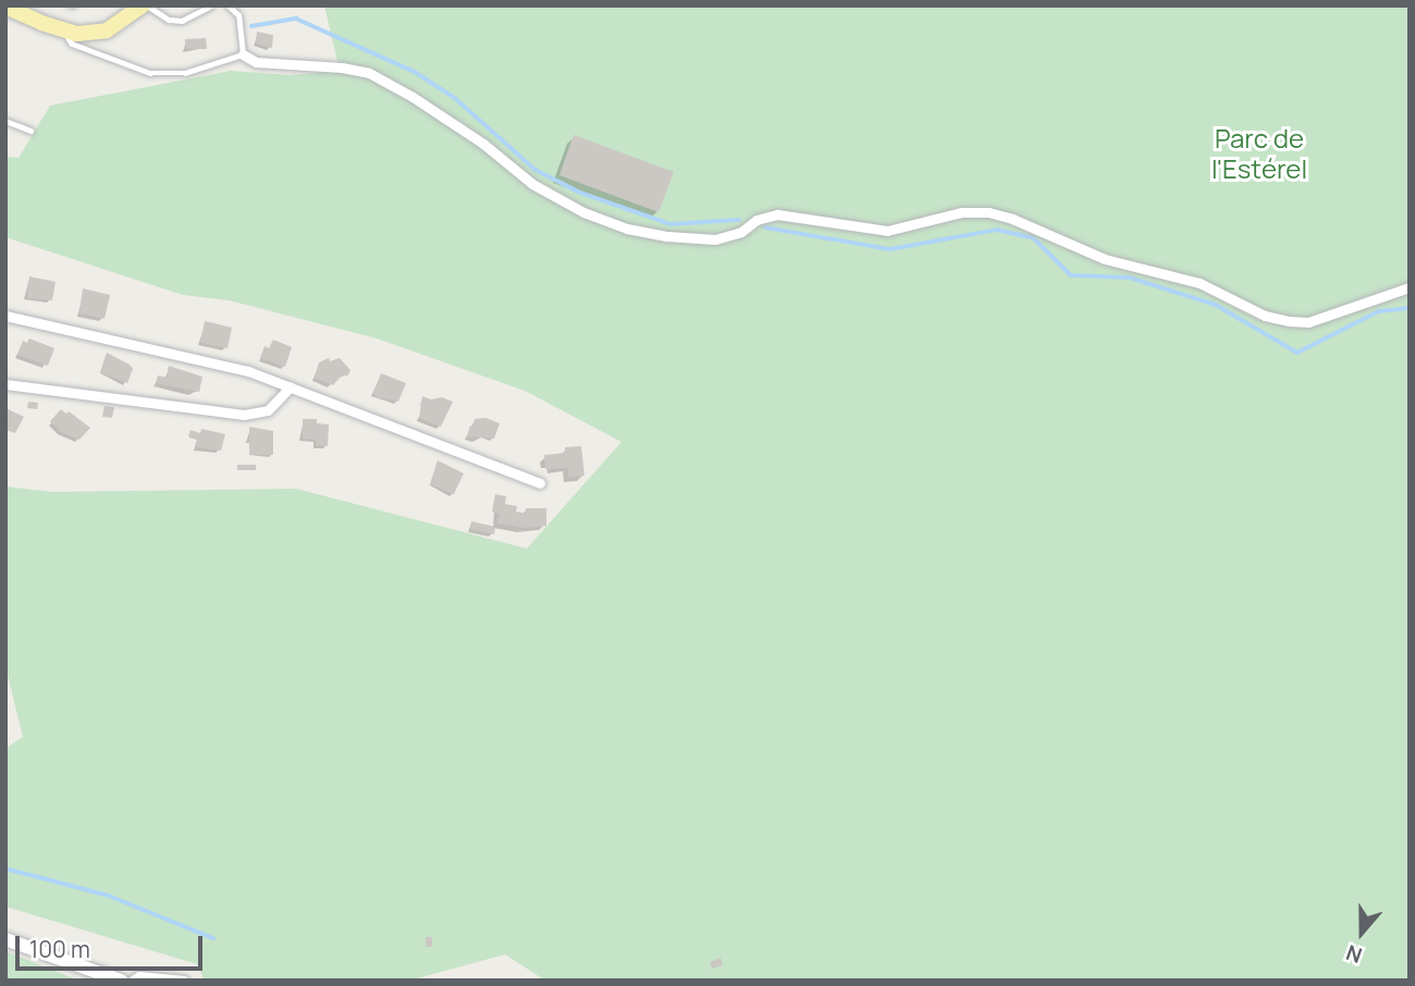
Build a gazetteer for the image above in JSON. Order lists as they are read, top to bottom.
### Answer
{
  "parks": ["Parc de l'Estérel"],
  "scale_bar": "100 m",
  "north": "bottom"
}
